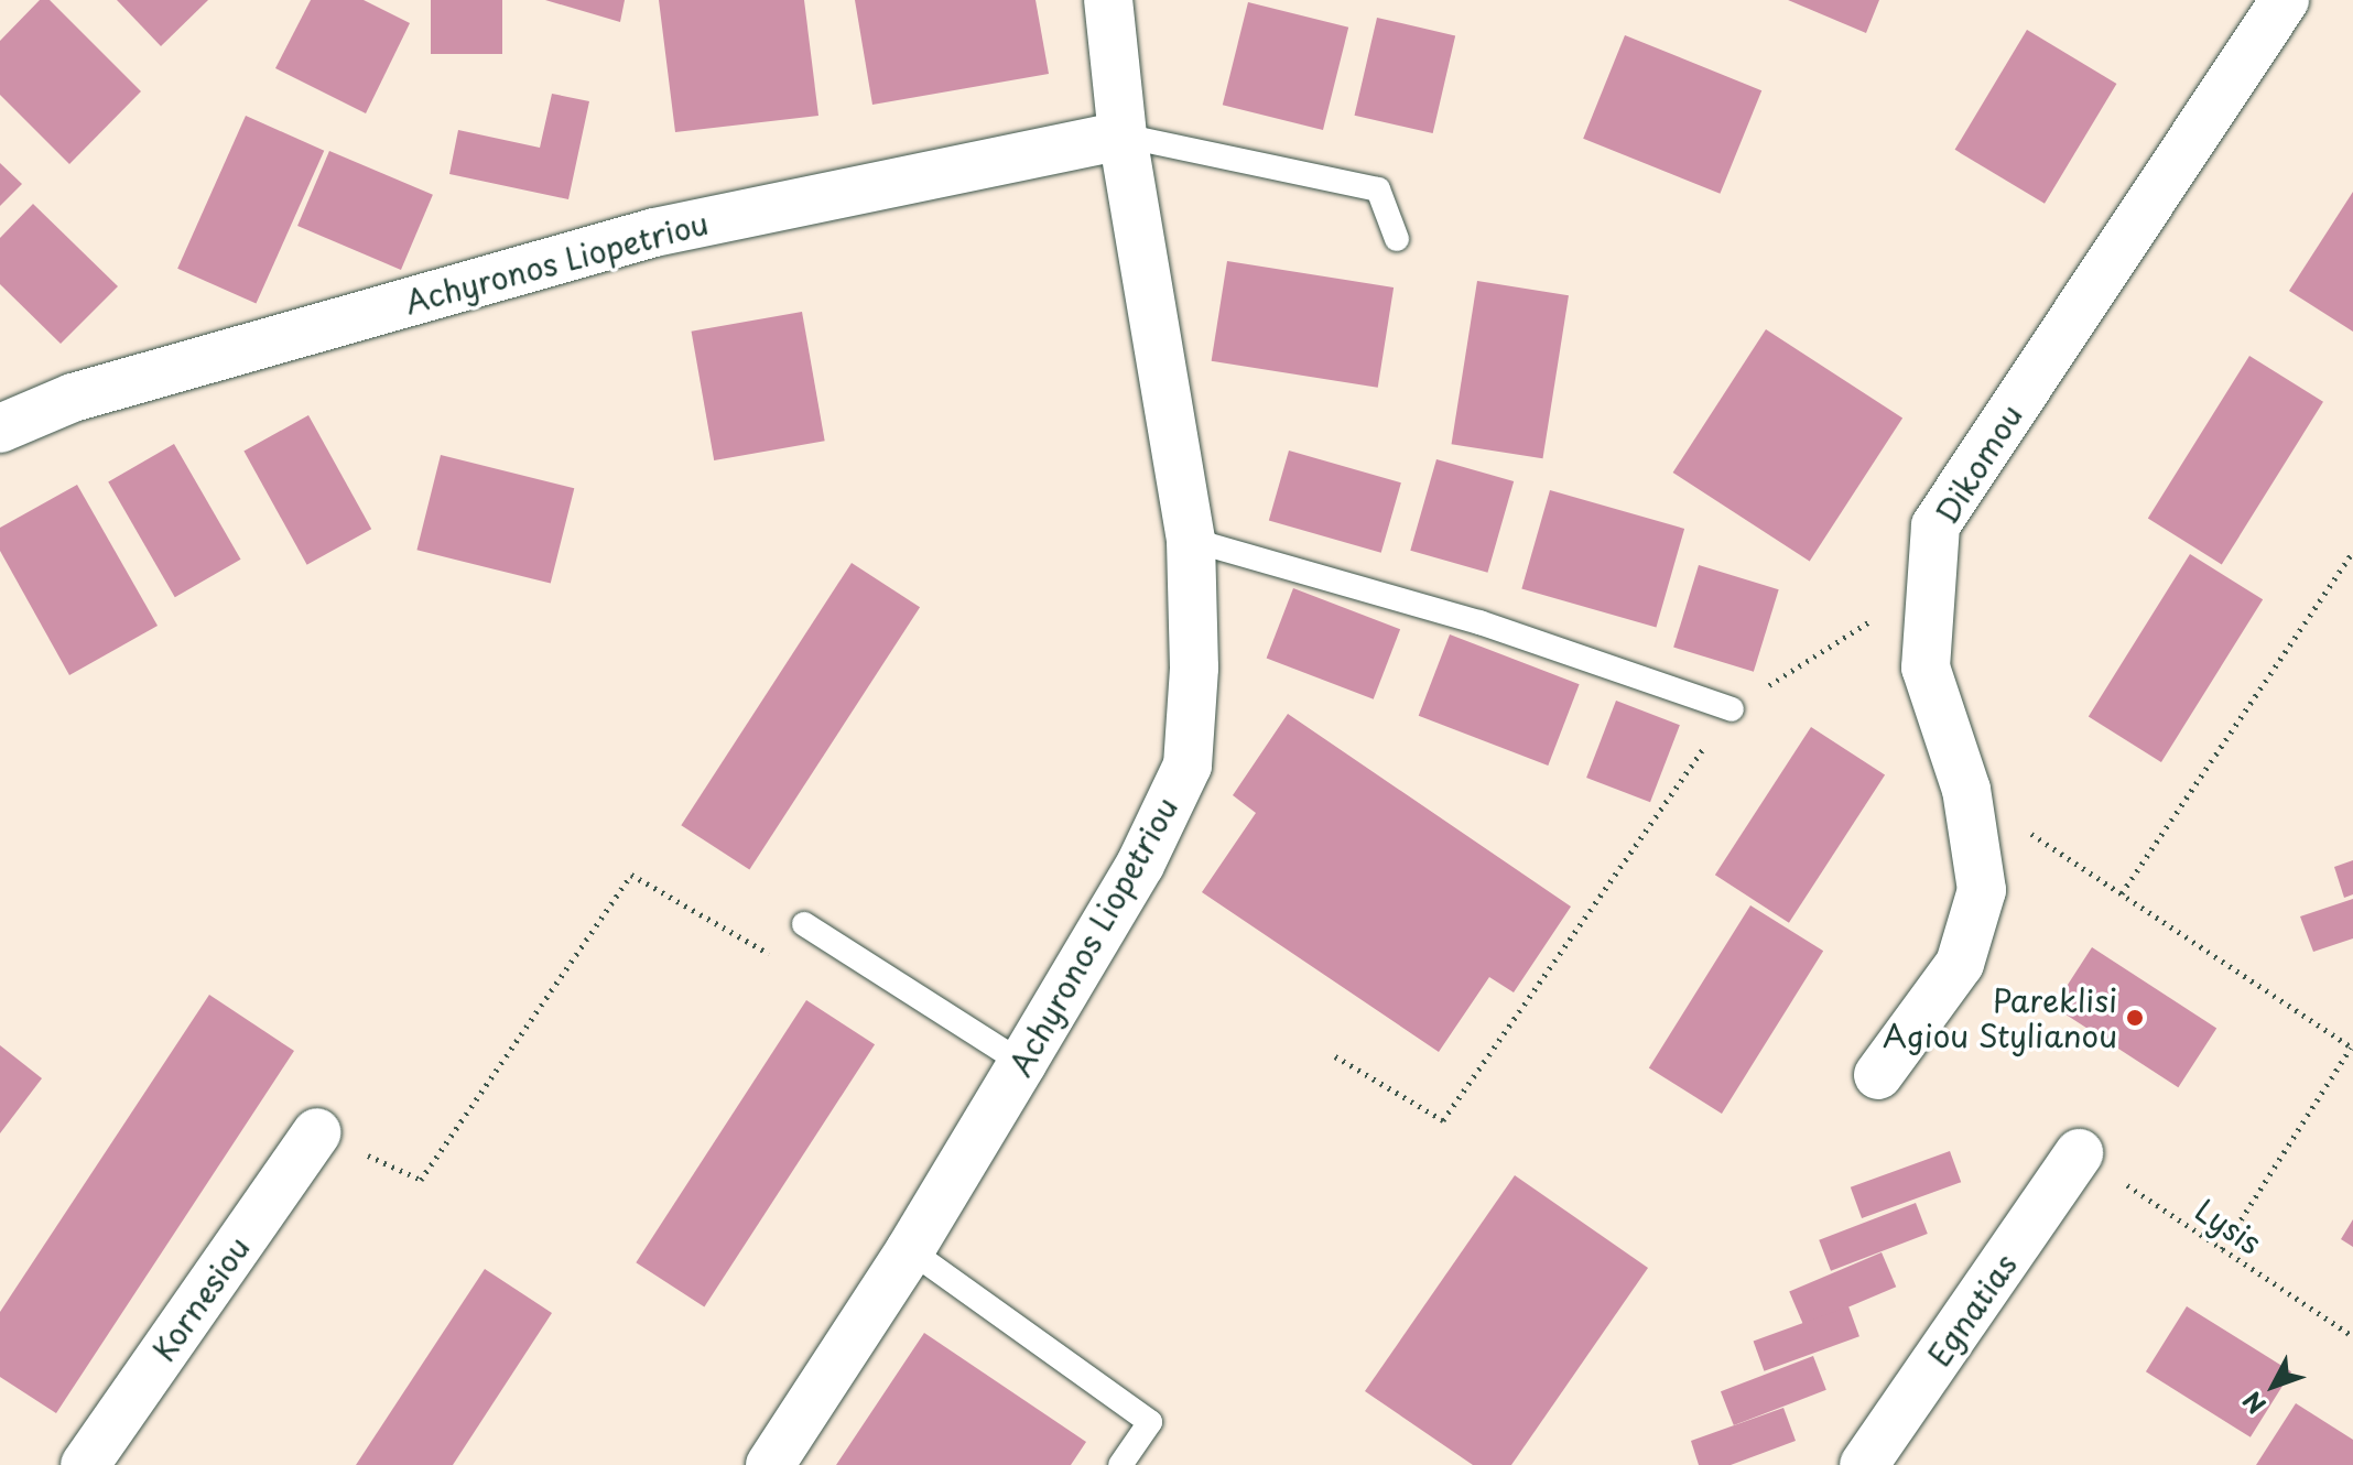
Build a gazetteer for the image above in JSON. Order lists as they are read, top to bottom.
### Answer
{
  "streets": {
    "street": [
      "Achyronos Liopetriou",
      "Dikomou",
      "Kornesiou",
      "Egnatias"
    ],
    "path": ["Lysis"]
  },
  "crossings": [
    ["Lysis", "Egnatias"]
  ],
  "places": ["Pareklisi Agiou Stylianou"],
  "north": "bottom left"
}
